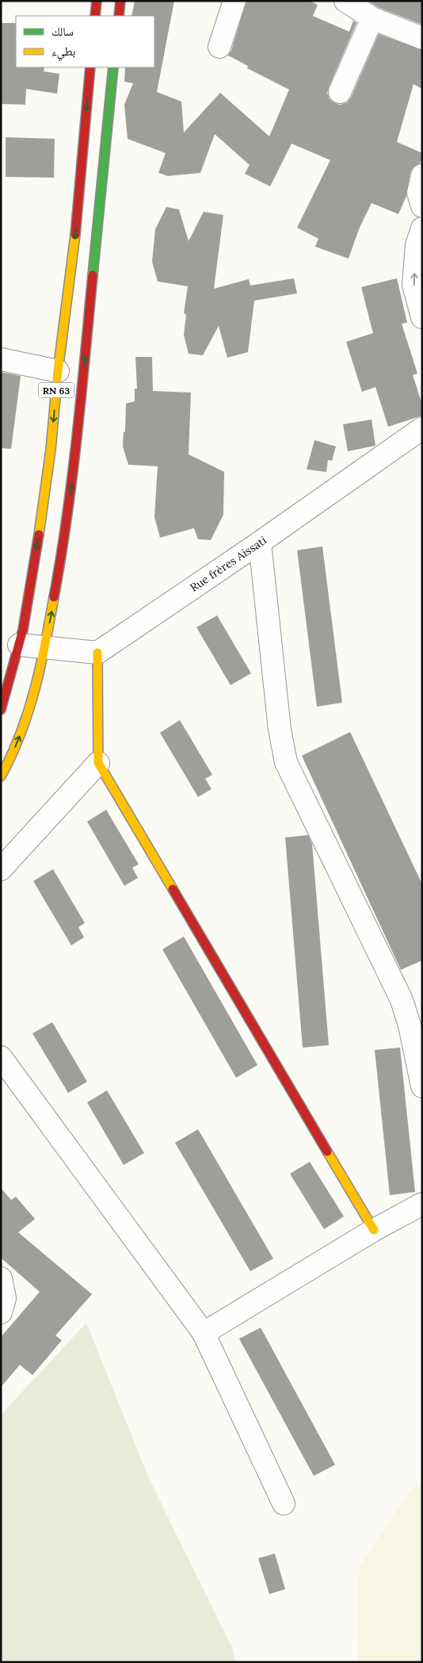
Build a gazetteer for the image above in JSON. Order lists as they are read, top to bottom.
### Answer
{
  "streets": {
    "main road": ["RN 63"],
    "street": ["Rue frères Aissati"]
  },
  "legend": ["سالك", "بطيء"]
}
